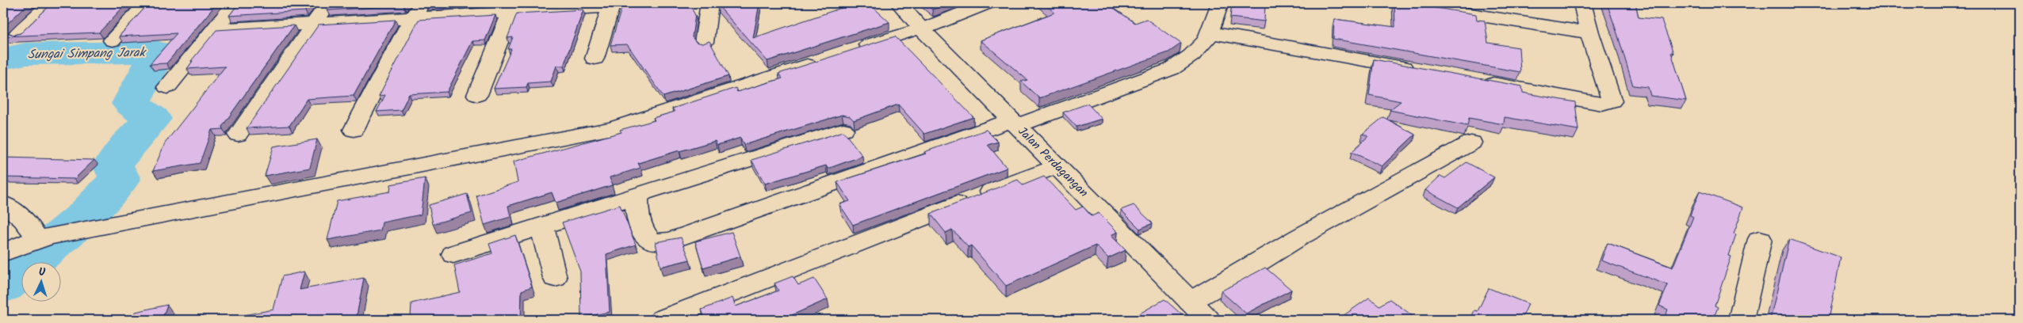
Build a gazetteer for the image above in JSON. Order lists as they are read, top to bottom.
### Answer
{
  "streets": {
    "street": ["Jalan Perdagangan"]
  },
  "water": ["Sungai Simpang Jarak"],
  "north": "top"
}
